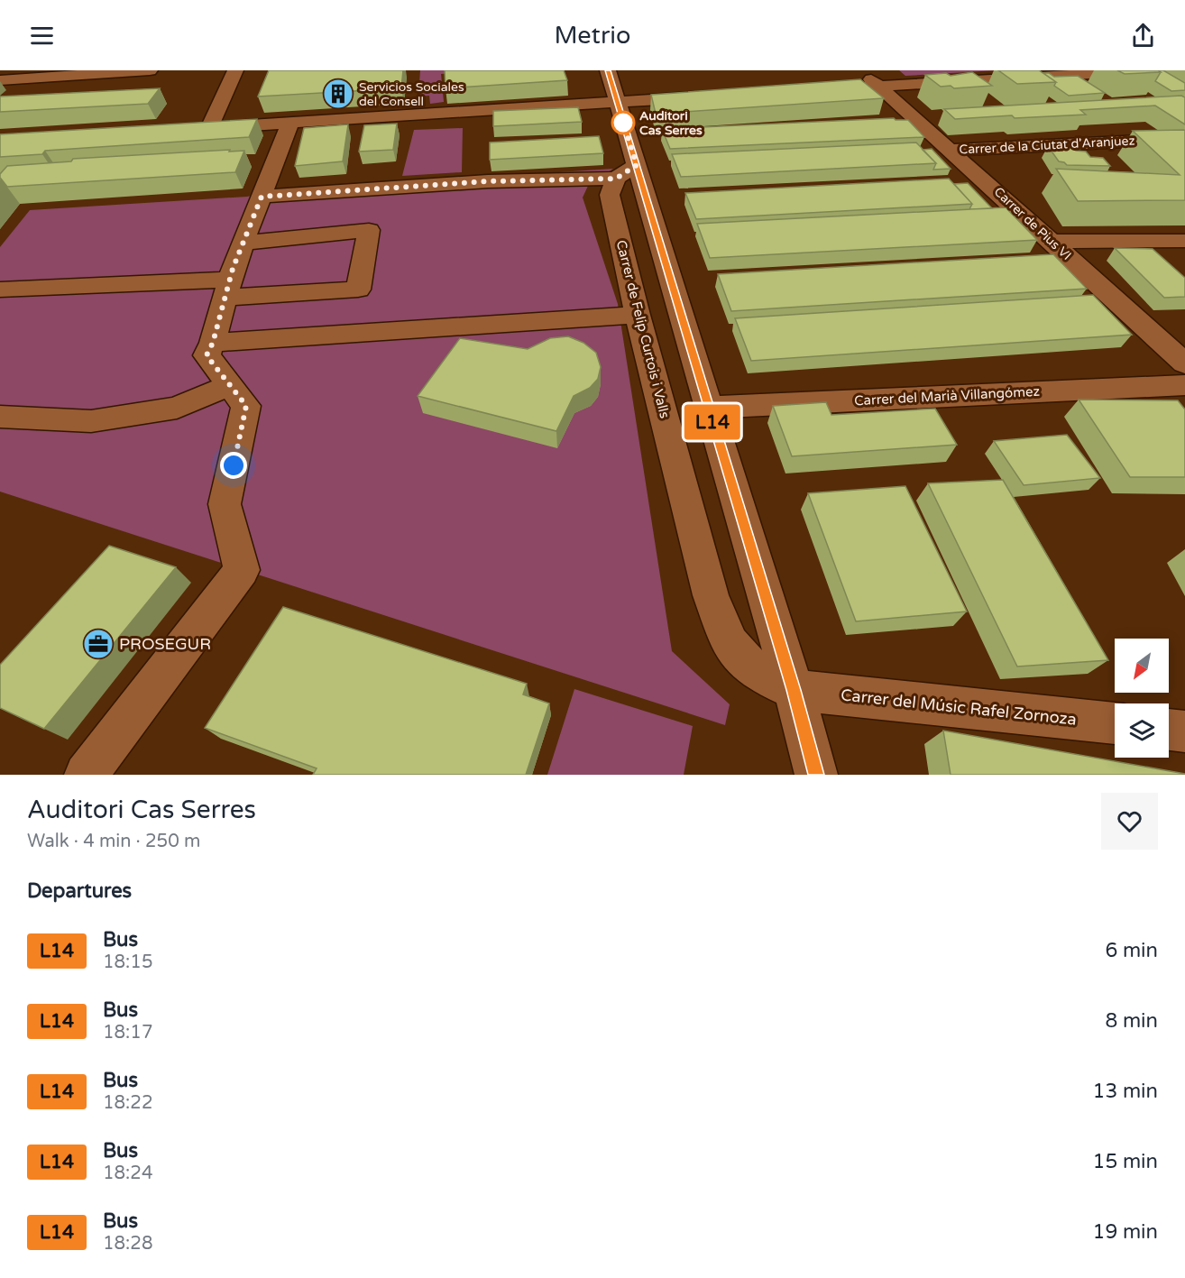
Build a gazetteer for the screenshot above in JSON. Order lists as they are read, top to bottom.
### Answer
{
  "streets": {
    "street": [
      "Carrer de la Ciutat d'Aranjuez",
      "Carrer de Pius VI",
      "Carrer de Felip Curtois i Valls",
      "Carrer del Marià Villangómez",
      "Carrer del Músic Rafel Zornoza"
    ]
  },
  "crossings": [
    ["Carrer de la Ciutat d'Aranjuez", "Carrer de Pius VI"],
    ["Carrer de Felip Curtois i Valls", "Carrer del Marià Villangómez"],
    ["Carrer de Felip Curtois i Valls", "Carrer del Músic Rafel Zornoza"]
  ],
  "places": {
    "building": ["Servicios Sociales del Consell"],
    "other": ["Auditori Cas Serres"],
    "office": ["PROSEGUR"]
  },
  "lines": ["bus line L14"],
  "north": "bottom left",
  "page": {
    "header": "Metrio",
    "on_map": "L14",
    "heading": [
      ["Auditori Cas Serres", "Walk · 4 min · 250 m"],
      "Departures"
    ],
    "list": [
      {
        "mark": "L14",
        "name": "Bus",
        "note": "18:15",
        "value": "6 min"
      },
      {
        "mark": "L14",
        "name": "Bus",
        "note": "18:17",
        "value": "8 min"
      },
      {
        "mark": "L14",
        "name": "Bus",
        "note": "18:22",
        "value": "13 min"
      },
      {
        "mark": "L14",
        "name": "Bus",
        "note": "18:24",
        "value": "15 min"
      },
      {
        "mark": "L14",
        "name": "Bus",
        "note": "18:28",
        "value": "19 min"
      }
    ]
  }
}
